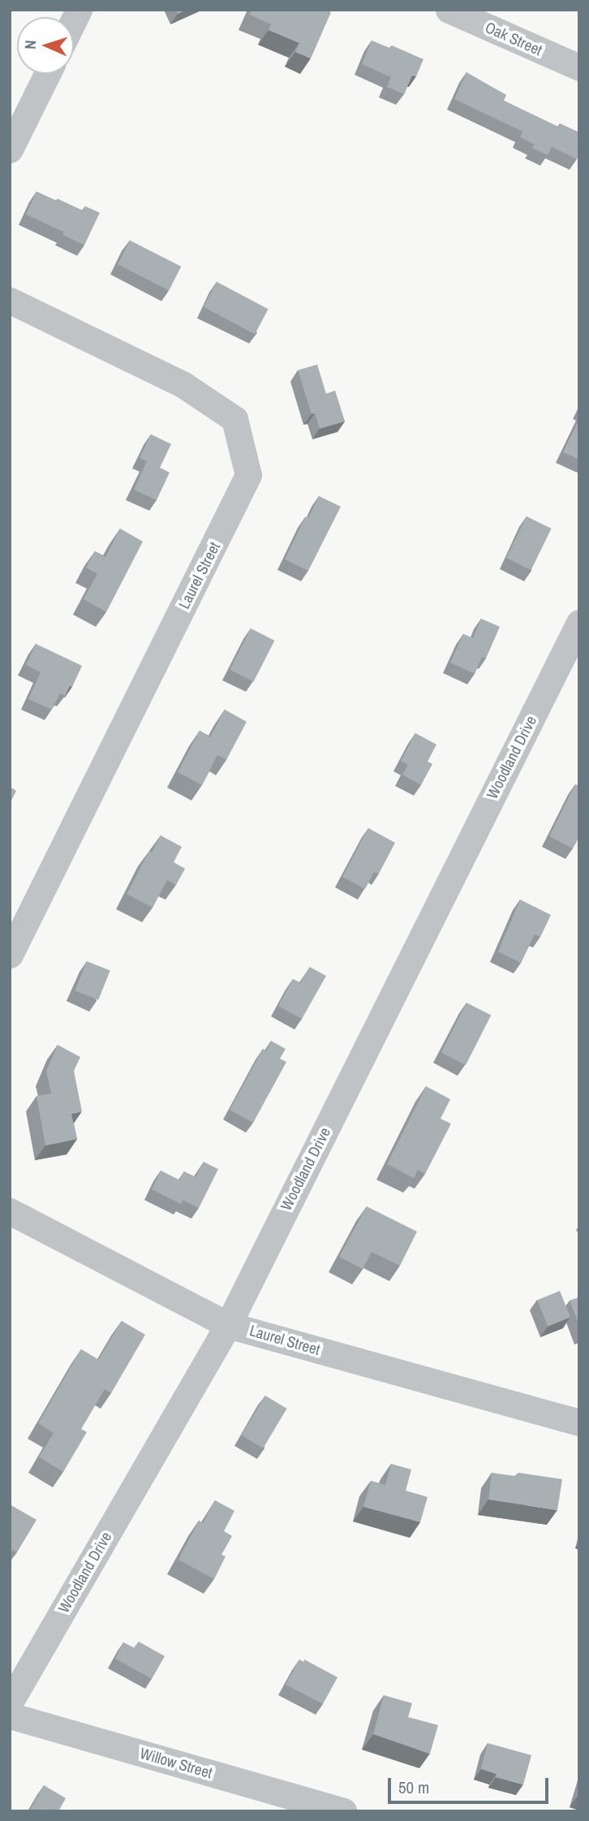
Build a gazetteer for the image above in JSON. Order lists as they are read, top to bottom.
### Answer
{
  "streets": {
    "street": [
      "Oak Street",
      "Laurel Street",
      "Woodland Drive",
      "Willow Street"
    ]
  },
  "crossings": [
    ["Laurel Street", "Woodland Drive"]
  ],
  "scale_bar": "50 m",
  "north": "left"
}
